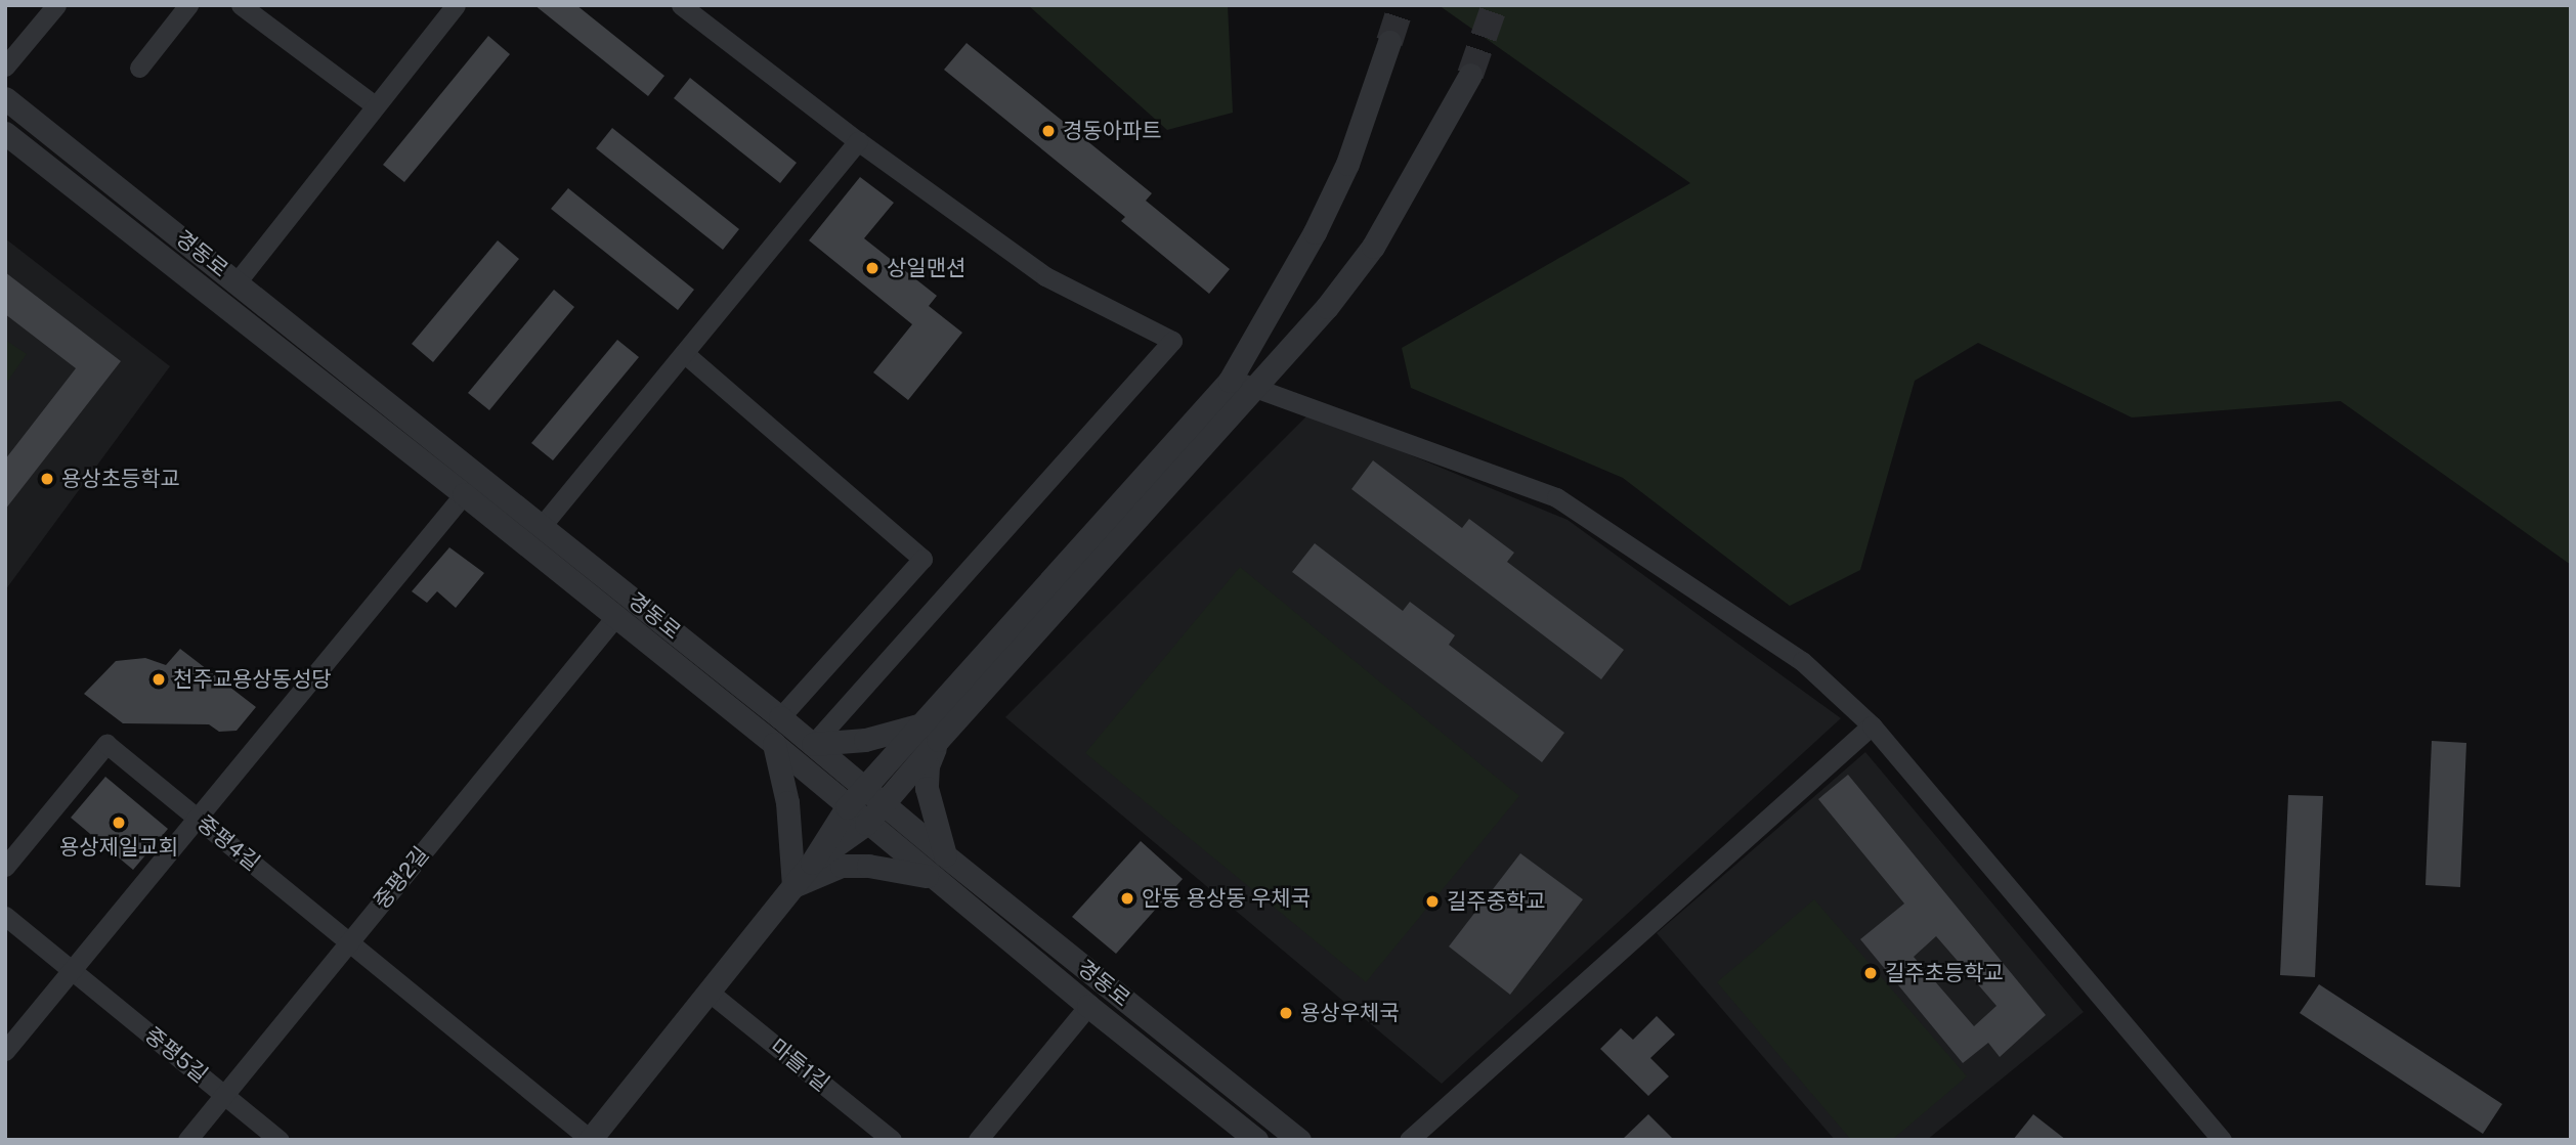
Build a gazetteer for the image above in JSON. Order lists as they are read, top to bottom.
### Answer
{
  "streets": {
    "street": [
      "경동로",
      "중평4길",
      "중평2길",
      "중평5길",
      "마들1길"
    ]
  },
  "crossings": [
    ["경동로", "중평2길"],
    ["중평4길", "중평2길"],
    ["중평2길", "중평5길"]
  ],
  "places": [
    "경동아파트",
    "상일맨션",
    "용상초등학교",
    "천주교용상동성당",
    "용상제일교회",
    "안동 용상동 우체국",
    "길주중학교",
    "길주초등학교",
    "용상우체국"
  ]
}
